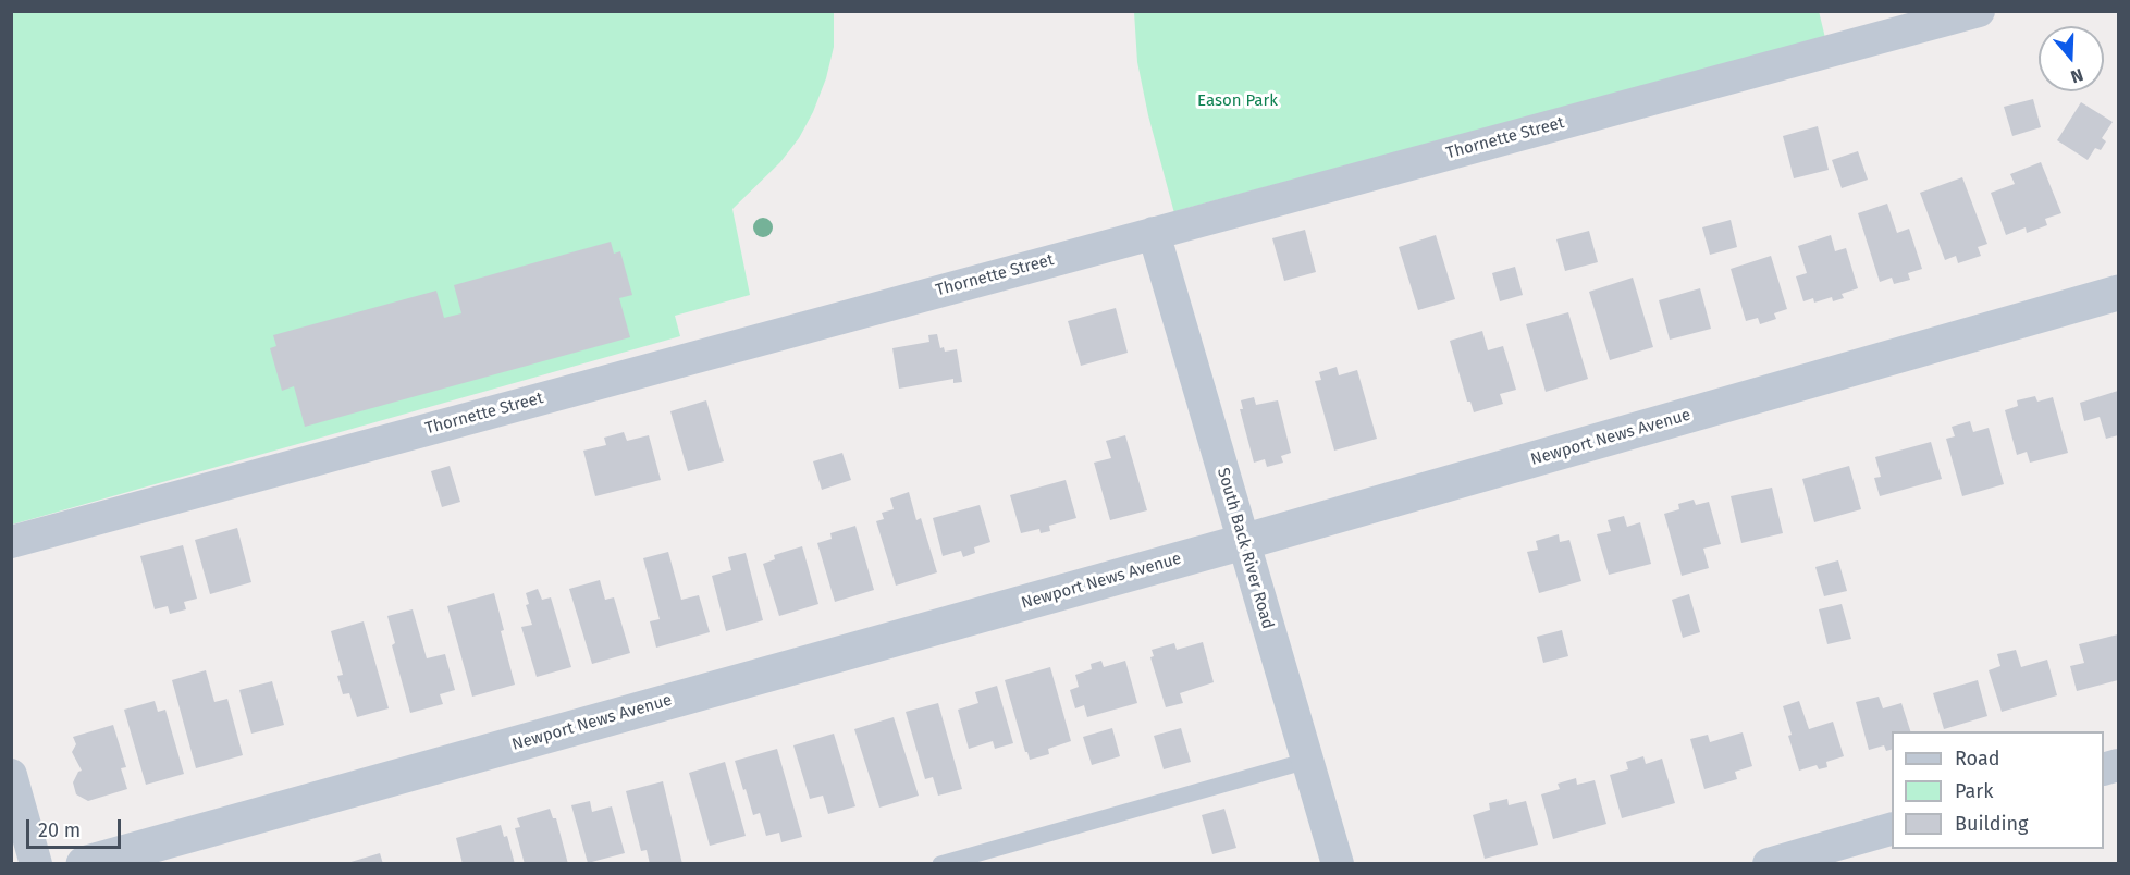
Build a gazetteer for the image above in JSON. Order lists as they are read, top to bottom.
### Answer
{
  "streets": {
    "street": ["Thornette Street", "Newport News Avenue", "South Back River Road"]
  },
  "crossings": [
    ["Thornette Street", "South Back River Road"],
    ["Newport News Avenue", "South Back River Road"]
  ],
  "parks": ["Eason Park"],
  "legend": ["Road", "Park", "Building"],
  "scale_bar": "20 m",
  "north": "bottom"
}
